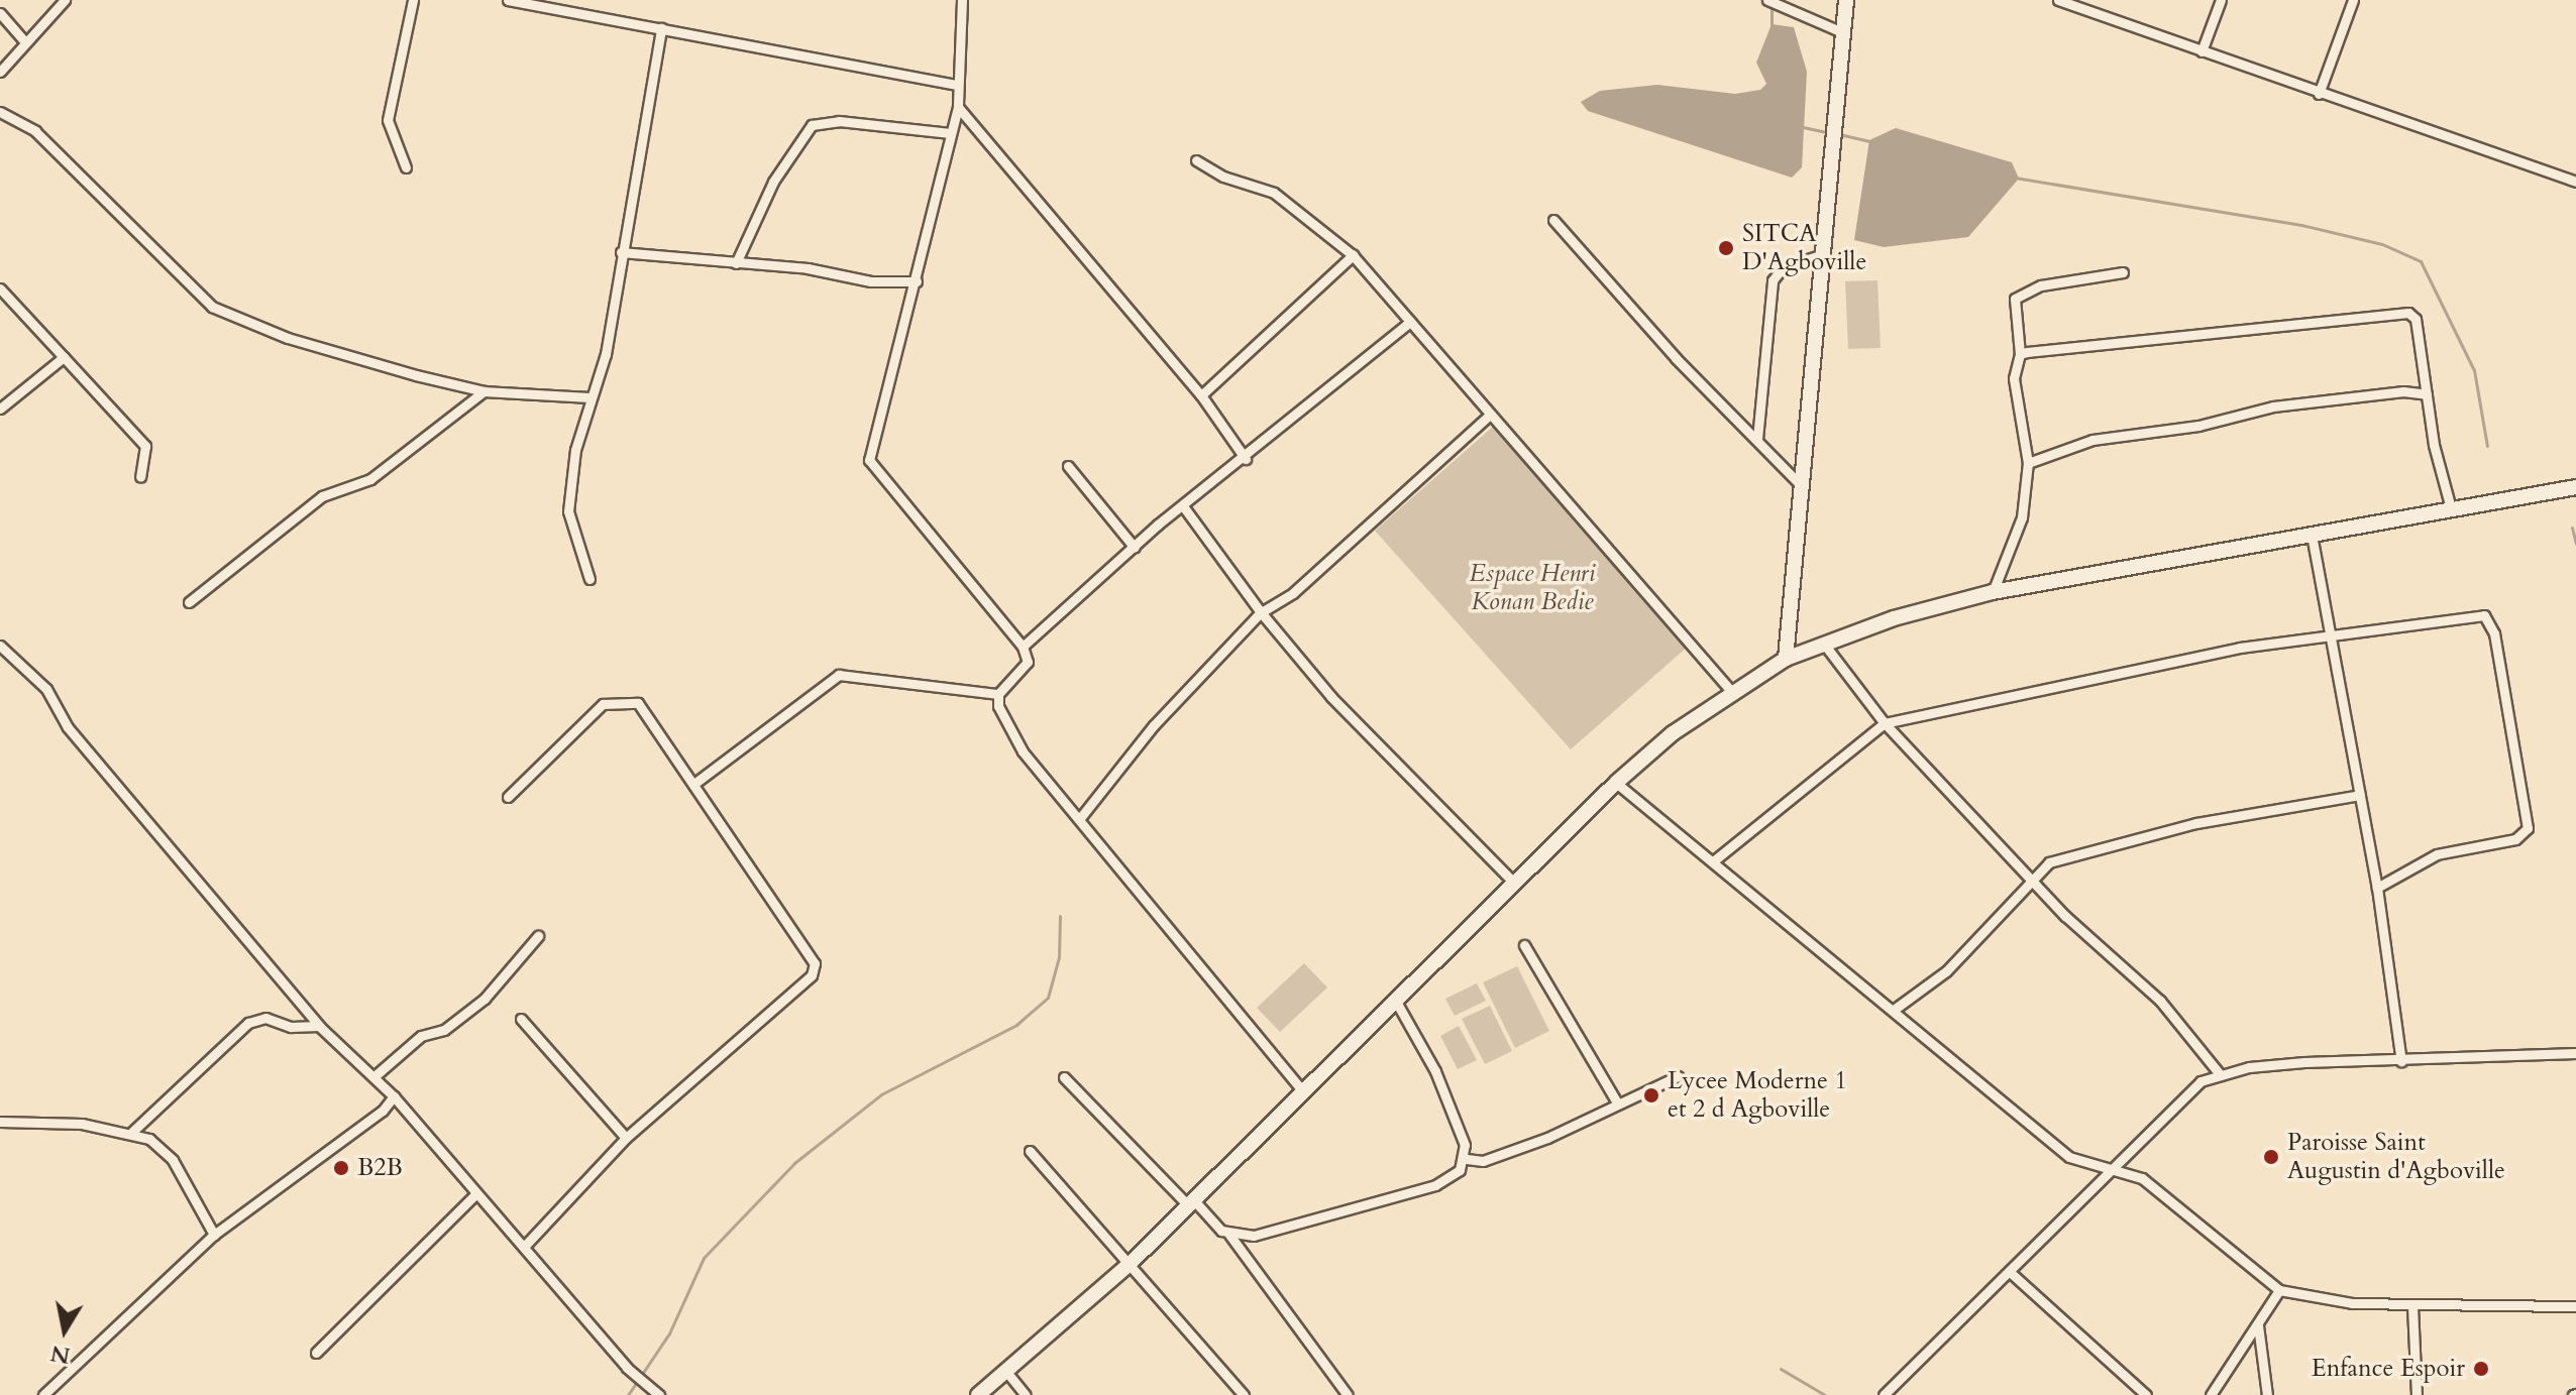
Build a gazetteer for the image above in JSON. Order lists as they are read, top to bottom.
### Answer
{
  "parks": ["Espace Henri Konan Bedie"],
  "places": [
    "SITCA D'Agboville",
    "Lycee Moderne 1 et 2 d Agboville",
    "Paroisse Saint Augustin d'Agboville",
    "B2B",
    "Enfance Espoir"
  ],
  "north": "bottom"
}
